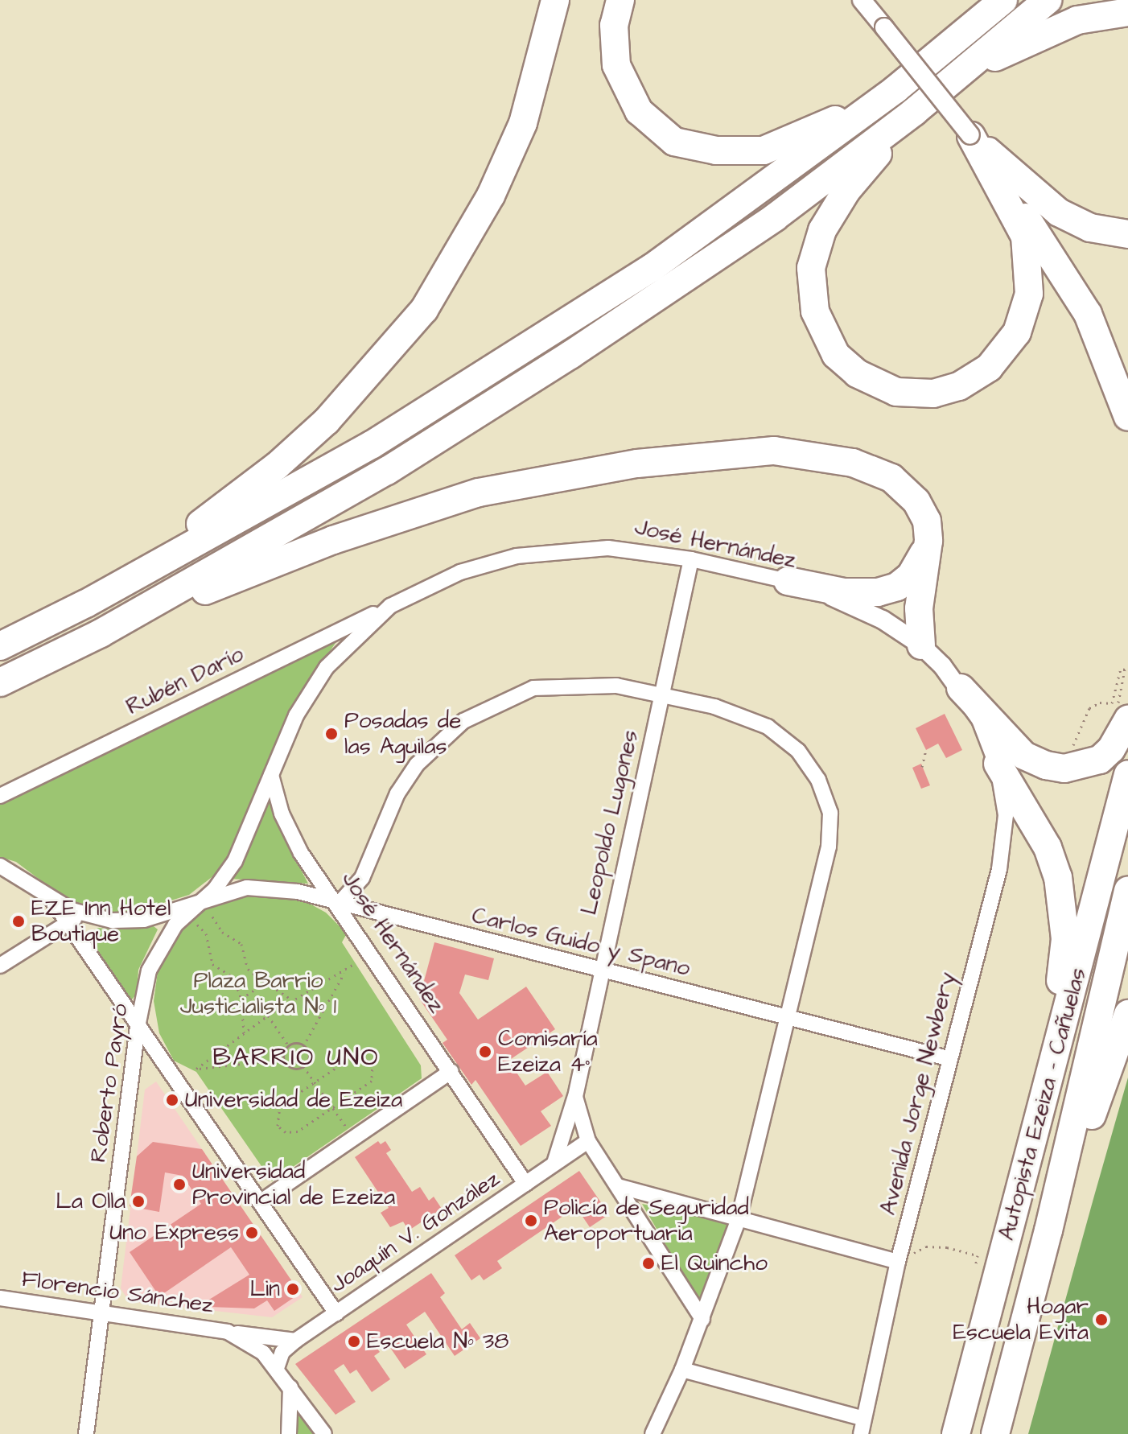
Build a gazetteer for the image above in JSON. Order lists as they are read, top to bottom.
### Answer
{
  "streets": {
    "highway": ["Autopista Ezeiza - Cañuelas"],
    "street": [
      "José Hernández",
      "Rubén Darío",
      "Leopoldo Lugones",
      "Carlos Guido y Spano",
      "Roberto Payró",
      "Avenida Jorge Newbery",
      "Joaquín V. González",
      "Florencio Sánchez"
    ]
  },
  "crossings": [
    ["José Hernández", "Rubén Darío"],
    ["José Hernández", "Leopoldo Lugones"],
    ["José Hernández", "Carlos Guido y Spano"],
    ["José Hernández", "Roberto Payró"],
    ["José Hernández", "Avenida Jorge Newbery"],
    ["José Hernández", "Joaquín V. González"],
    ["Leopoldo Lugones", "Carlos Guido y Spano"],
    ["Leopoldo Lugones", "Joaquín V. González"],
    ["Carlos Guido y Spano", "Roberto Payró"],
    ["Carlos Guido y Spano", "Avenida Jorge Newbery"],
    ["Roberto Payró", "Florencio Sánchez"],
    ["Joaquín V. González", "Florencio Sánchez"]
  ],
  "districts": ["BARRIO UNO"],
  "parks": ["Plaza Barrio Justicialista Nº 1"],
  "places": [
    "Posadas de las Aguilas",
    "EZE Inn Hotel Boutique",
    "Comisaría Ezeiza 4°",
    "Universidad de Ezeiza",
    "Universidad Provincial de Ezeiza",
    "La Olla",
    "Policía de Seguridad Aeroportuaria",
    "Uno Express",
    "El Quincho",
    "Lin",
    "Hogar Escuela Evita",
    "Escuela Nº 38"
  ]
}
